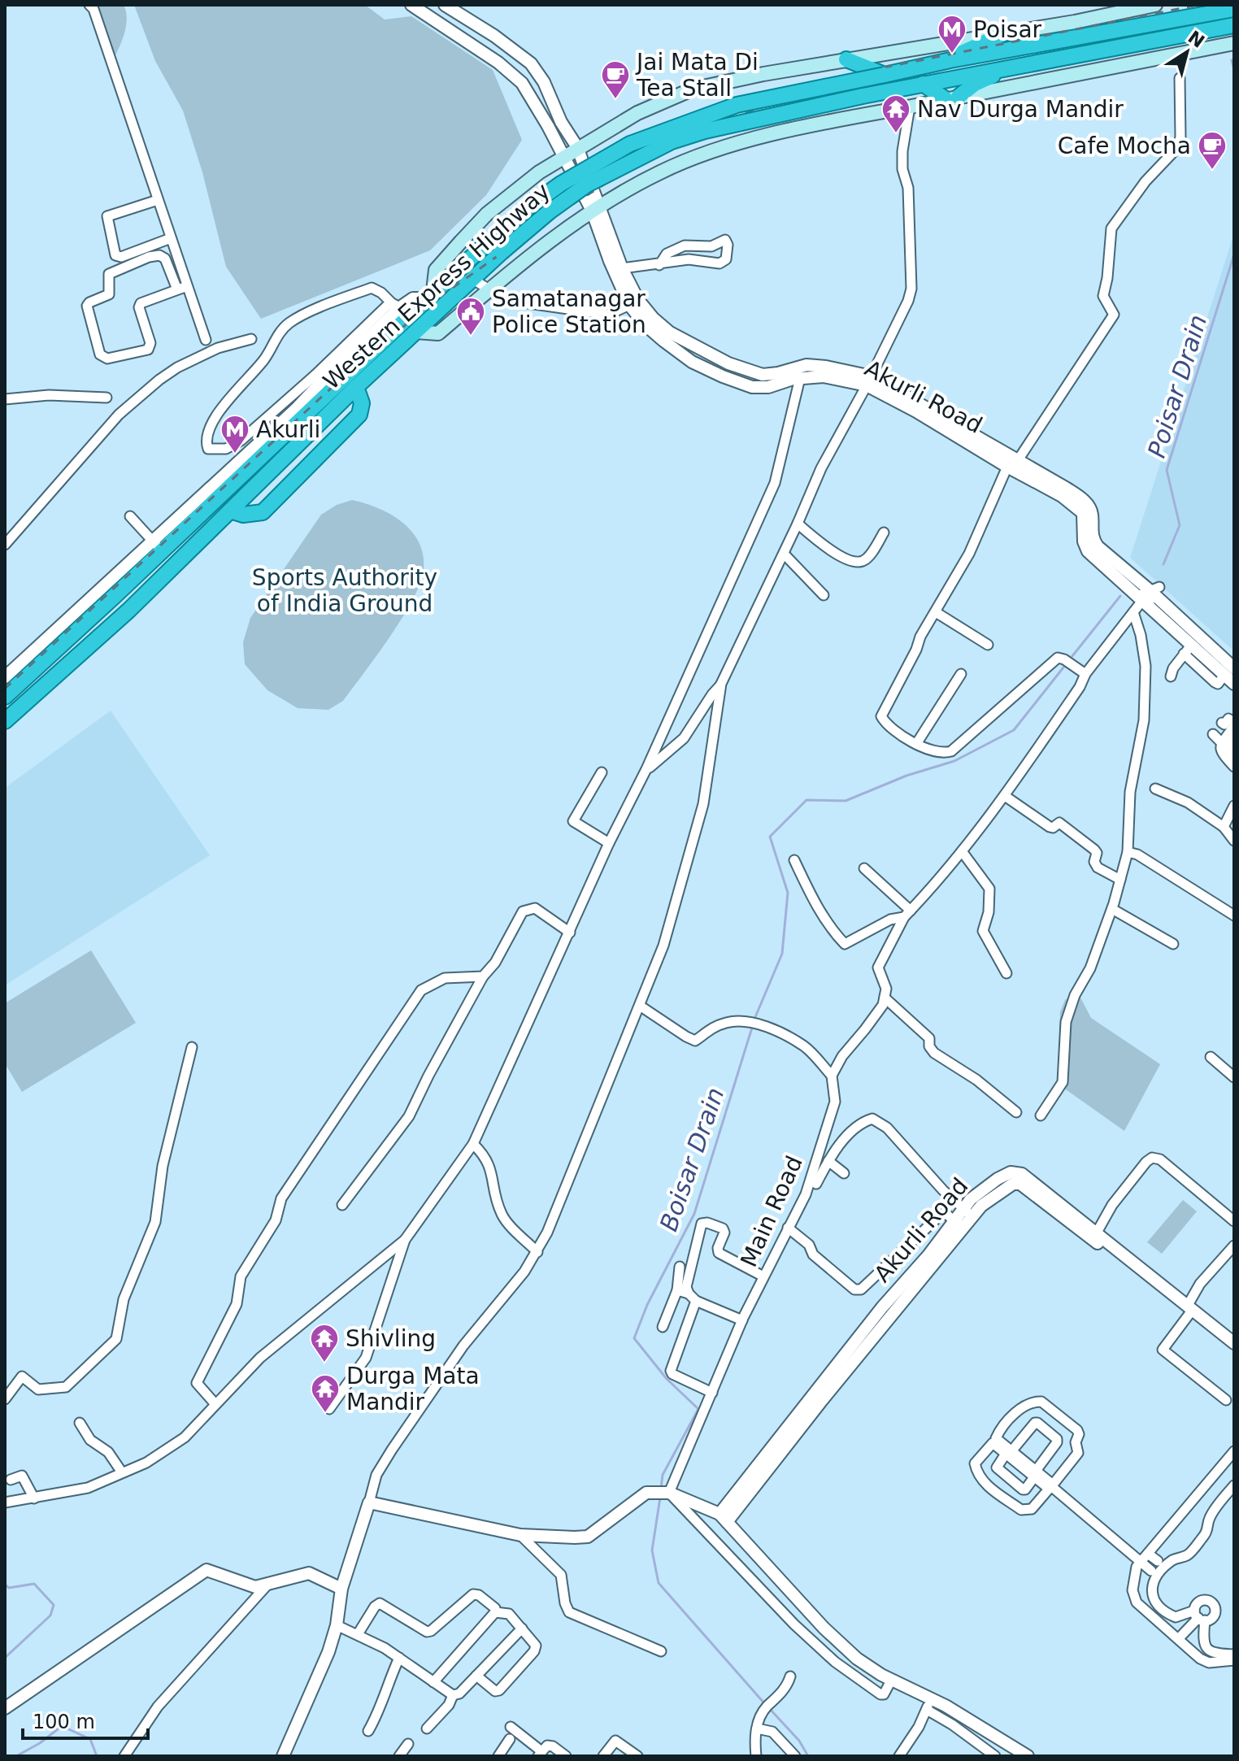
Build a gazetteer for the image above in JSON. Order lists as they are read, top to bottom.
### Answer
{
  "streets": {
    "highway": ["Western Express Highway"],
    "street": ["Akurli Road", "Main Road"]
  },
  "water": ["Poisar Drain", "Boisar Drain"],
  "parks": ["Sports Authority of India Ground"],
  "places": {
    "metro station": ["Poisar", "Akurli"],
    "cafe": ["Jai Mata Di Tea Stall", "Cafe Mocha"],
    "temple": ["Nav Durga Mandir", "Shivling", "Durga Mata Mandir"],
    "public building": ["Samatanagar Police Station"]
  },
  "scale_bar": "100 m",
  "north": "top right"
}
